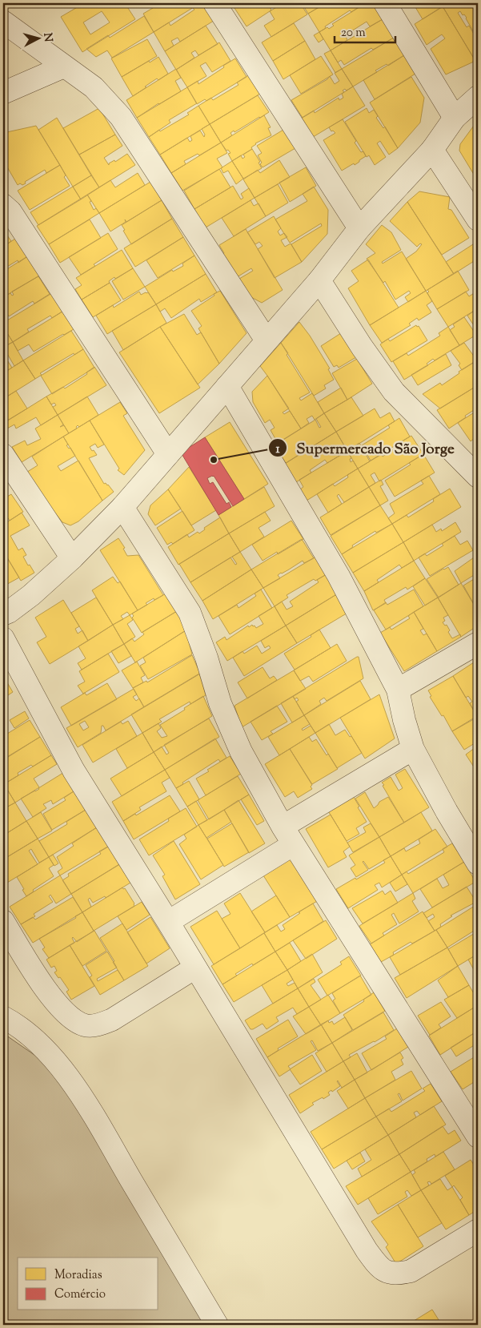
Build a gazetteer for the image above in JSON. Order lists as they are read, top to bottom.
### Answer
{
  "places": ["Supermercado São Jorge"],
  "legend": ["Moradias", "Comércio"],
  "scale_bar": "20 m",
  "north": "right"
}
